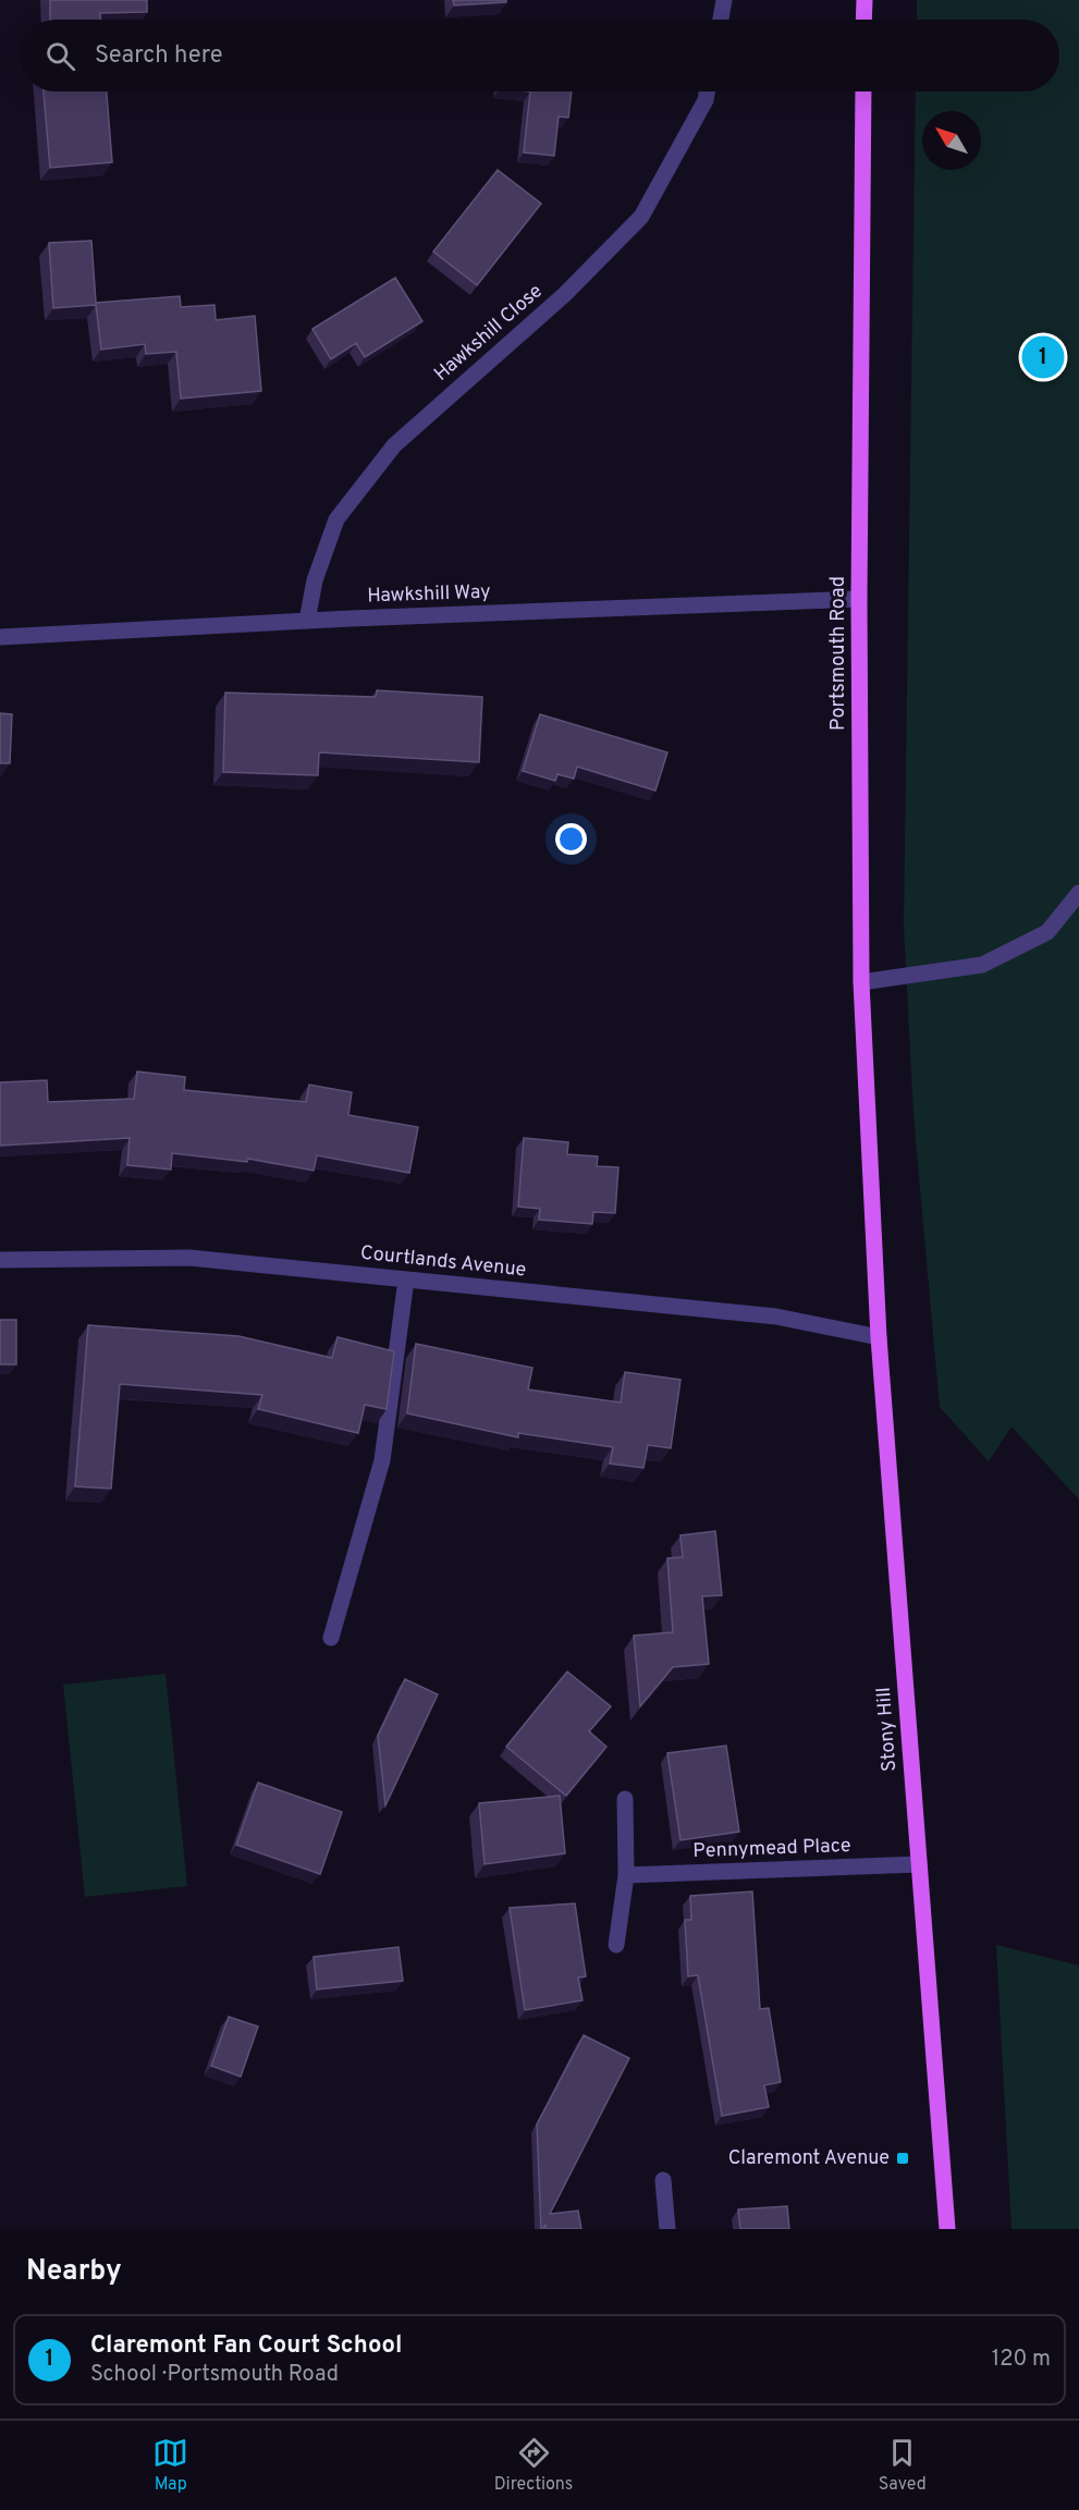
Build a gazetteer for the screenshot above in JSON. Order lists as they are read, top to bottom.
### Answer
{
  "streets": {
    "main road": ["Portsmouth Road", "Stony Hill"],
    "street": [
      "Hawkshill Close",
      "Hawkshill Way",
      "Courtlands Avenue",
      "Pennymead Place"
    ]
  },
  "crossings": [
    ["Hawkshill Close", "Hawkshill Way"],
    ["Hawkshill Way", "Portsmouth Road"],
    ["Portsmouth Road", "Stony Hill"],
    ["Courtlands Avenue", "Stony Hill"],
    ["Stony Hill", "Pennymead Place"]
  ],
  "places": {
    "transit": ["Claremont Avenue"]
  },
  "north": "top left",
  "page": {
    "search": "Search here",
    "pins": "1",
    "heading": "Nearby",
    "list": [
      {
        "mark": "1",
        "name": "Claremont Fan Court School",
        "note": "School · Portsmouth Road",
        "value": "120 m"
      }
    ],
    "nav": ["Map", "Directions", "Saved"]
  }
}
